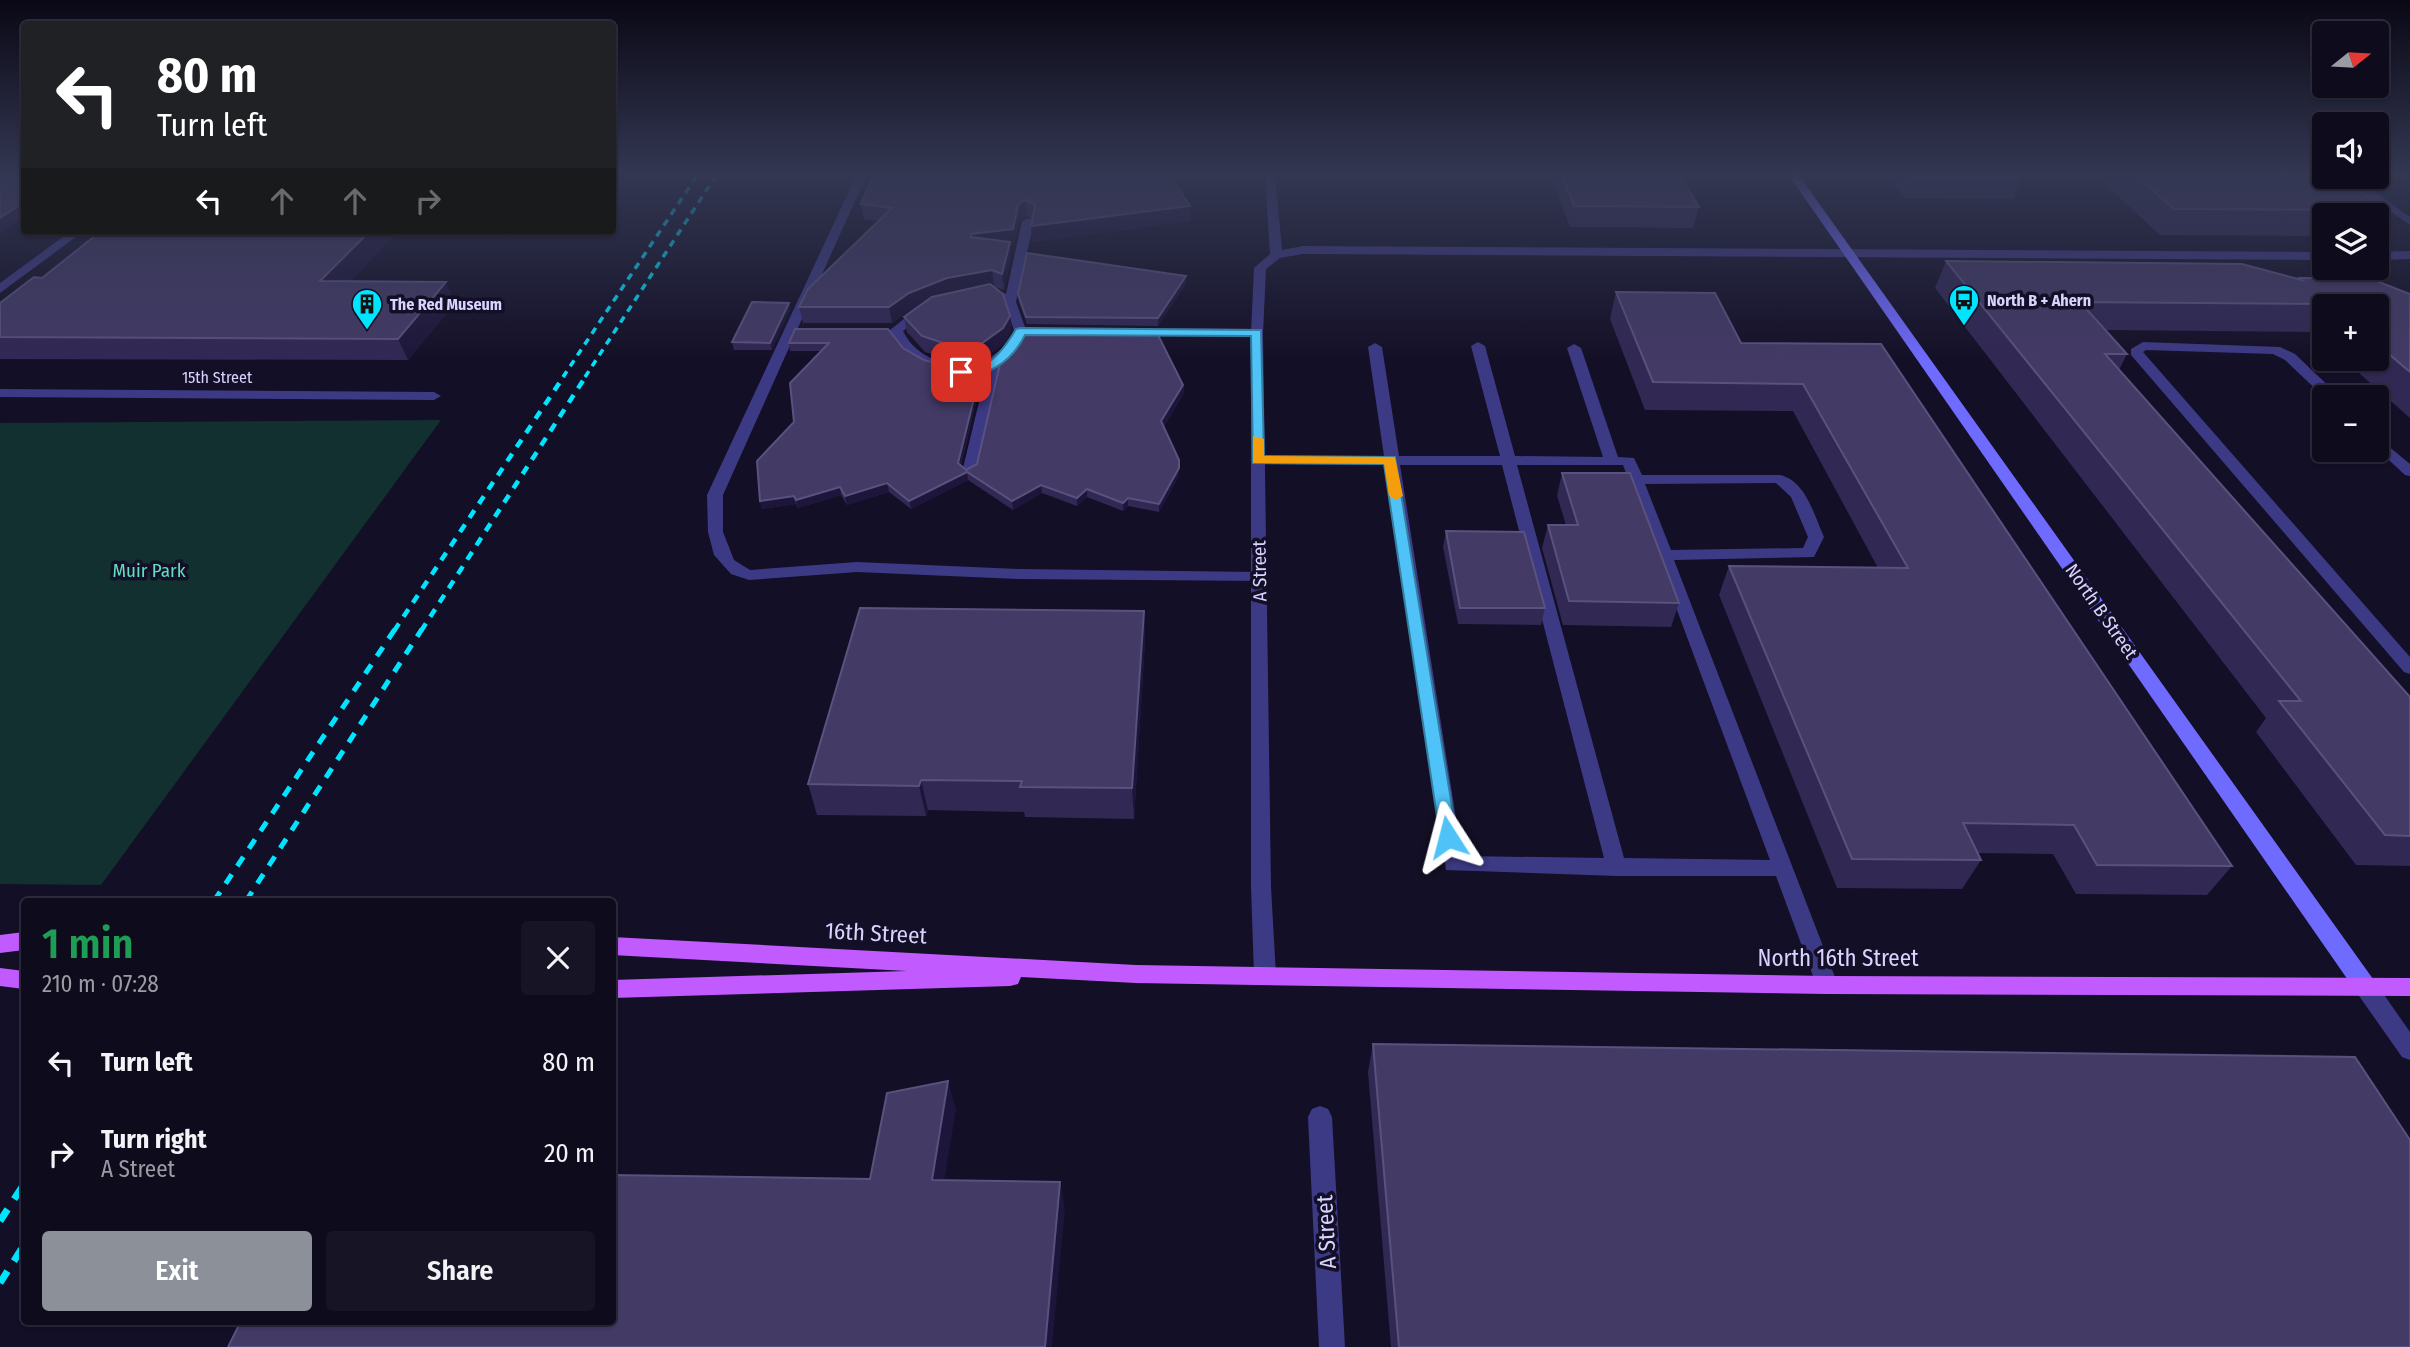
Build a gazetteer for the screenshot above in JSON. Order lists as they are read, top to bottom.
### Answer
{
  "streets": {
    "main road": ["16th Street", "North 16th Street"],
    "street": ["15th Street", "A Street", "North B Street"]
  },
  "crossings": [
    ["A Street", "16th Street"],
    ["A Street", "North 16th Street"],
    ["North B Street", "North 16th Street"],
    ["16th Street", "North 16th Street"]
  ],
  "parks": ["Muir Park"],
  "places": {
    "bus stop": ["North B + Ahern"],
    "building": ["The Red Museum"]
  },
  "north": "right",
  "page": {
    "map_buttons": ["+", "−"],
    "turn": ["80 m", "Turn left"],
    "heading": ["1 min", "210 m · 07:28"],
    "list": [
      {
        "name": "Turn left",
        "value": "80 m"
      },
      {
        "name": "Turn right",
        "note": "A Street",
        "value": "20 m"
      }
    ],
    "buttons": ["Exit", "Share"]
  }
}
